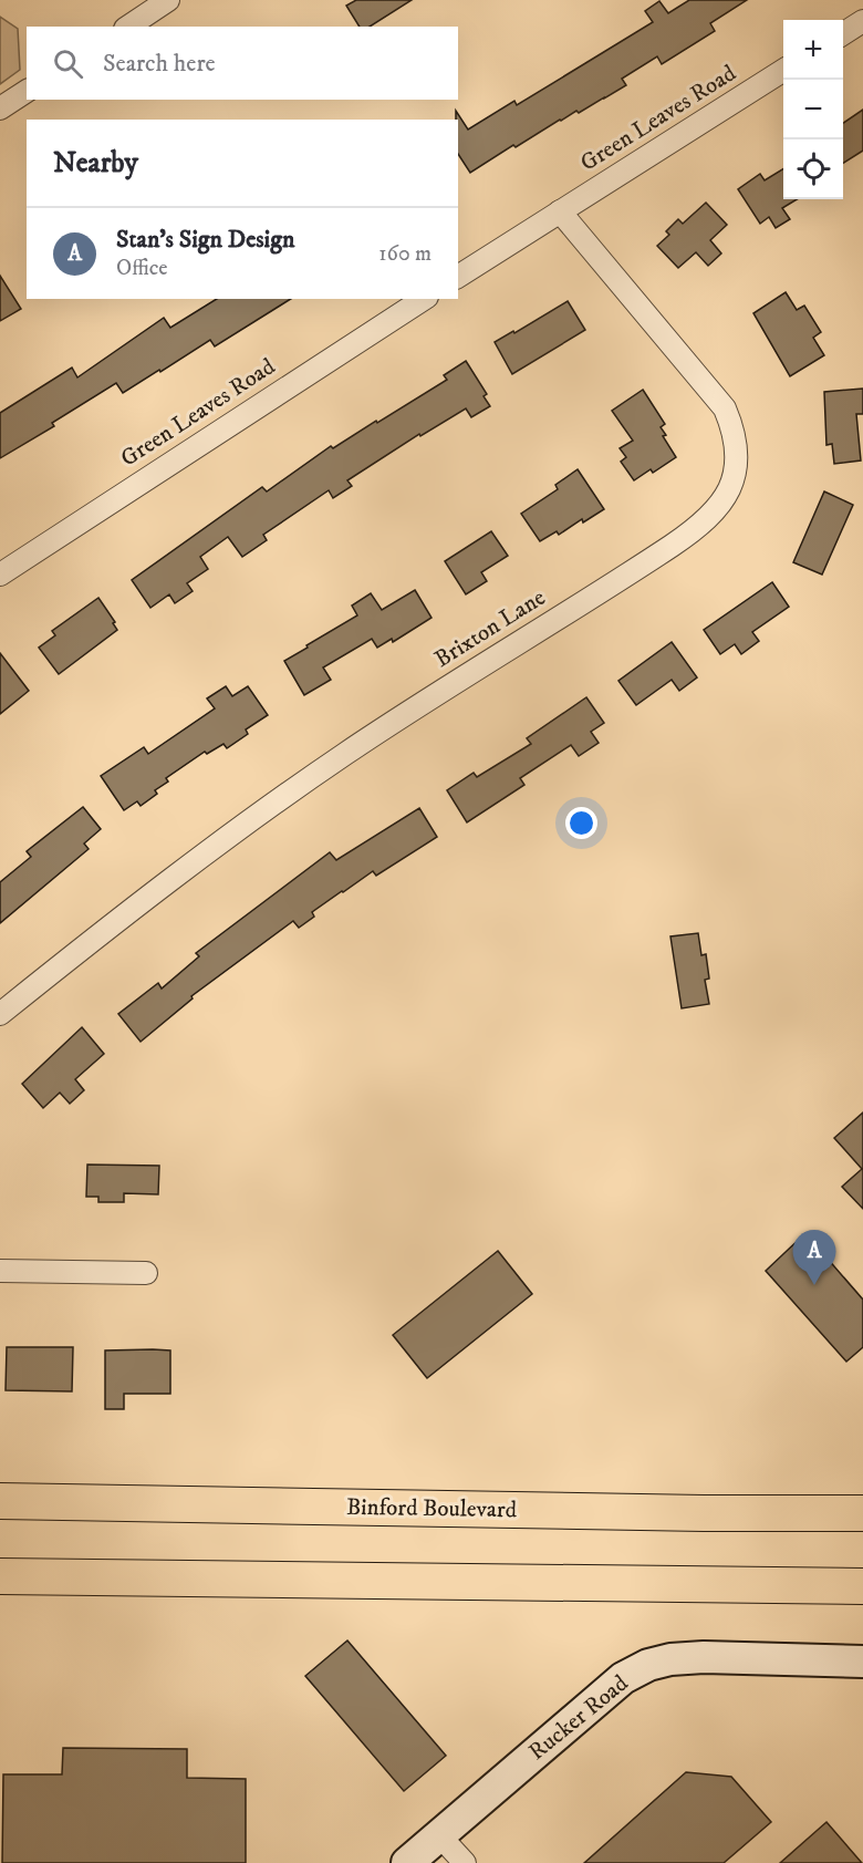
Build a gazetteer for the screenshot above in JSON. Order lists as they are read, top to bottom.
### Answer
{
  "streets": {
    "main road": ["Binford Boulevard"],
    "street": ["Green Leaves Road", "Brixton Lane", "Rucker Road"]
  },
  "crossings": [
    ["Green Leaves Road", "Brixton Lane"]
  ],
  "page": {
    "map_buttons": ["+", "−"],
    "search": "Search here",
    "heading": "Nearby",
    "list": [
      {
        "mark": "A",
        "name": "Stan's Sign Design",
        "note": "Office",
        "value": "160 m"
      }
    ],
    "pins": "A"
  }
}
